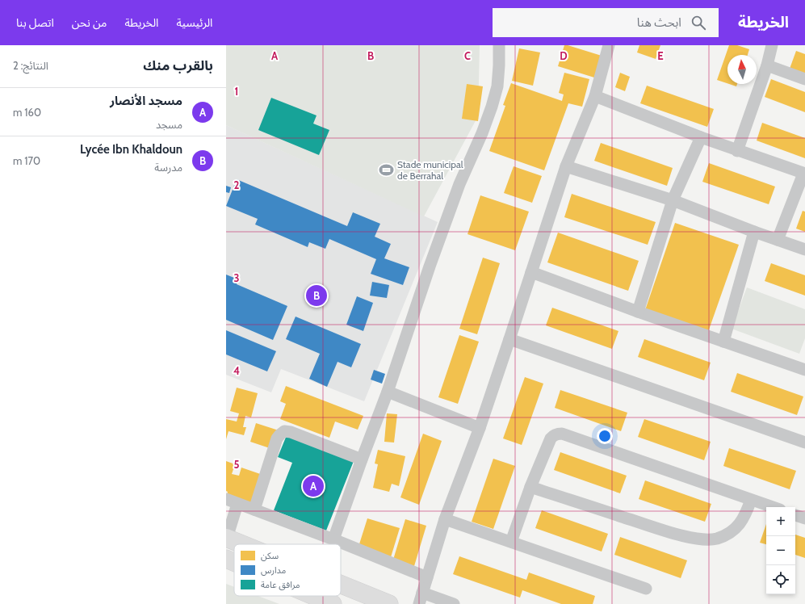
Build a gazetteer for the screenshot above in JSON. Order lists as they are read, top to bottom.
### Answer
{
  "places": {
    "sports": ["Stade municipal de Berrahal"]
  },
  "legend": ["سكن", "مدارس", "مرافق عامة"],
  "north": "top",
  "page": {
    "header": "الخريطة",
    "search": "ابحث هنا",
    "nav": [
      "الرئيسية",
      "الخريطة",
      "من نحن",
      "اتصل بنا"
    ],
    "heading": ["بالقرب منك", "النتائج: 2"],
    "list": [
      {
        "mark": "A",
        "name": "مسجد الأنصار",
        "note": "مسجد",
        "value": "160 m"
      },
      {
        "mark": "B",
        "name": "Lycée Ibn Khaldoun",
        "note": "مدرسة",
        "value": "170 m"
      }
    ],
    "pins": ["B", "A"],
    "map_buttons": ["+", "−"]
  },
  "grid": {
    "columns": [
      "A",
      "B",
      "C",
      "D",
      "E"
    ],
    "rows": [
      "1",
      "2",
      "3",
      "4",
      "5"
    ]
  }
}
